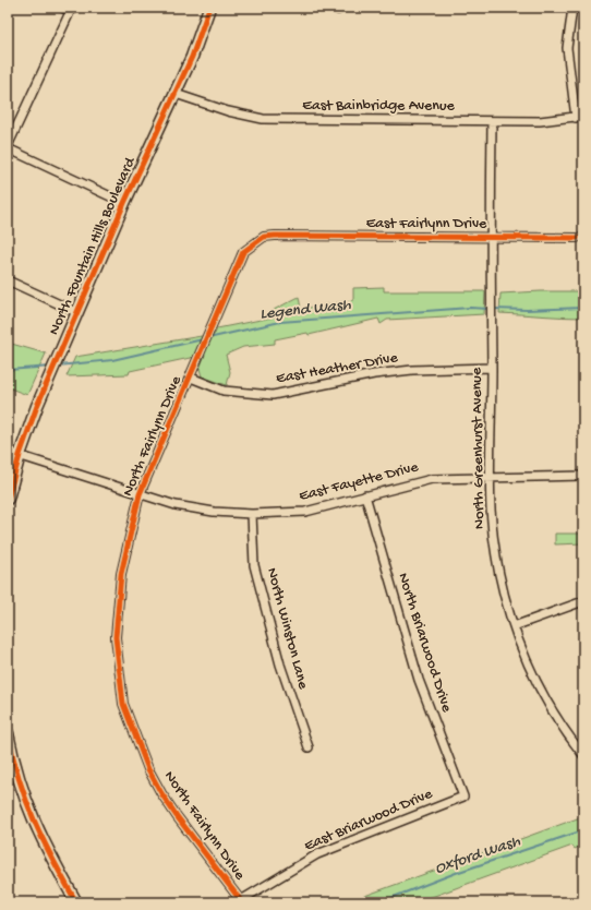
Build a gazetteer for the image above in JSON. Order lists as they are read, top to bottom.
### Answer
{
  "streets": {
    "main road": ["North Fountain Hills Boulevard"],
    "street": [
      "East Bainbridge Avenue",
      "East Fairlynn Drive",
      "East Heather Drive",
      "North Fairlynn Drive",
      "North Greenhurst Avenue",
      "East Fayette Drive",
      "North Winston Lane",
      "North Briarwood Drive",
      "East Briarwood Drive"
    ]
  },
  "crossings": [
    ["East Bainbridge Avenue", "North Fountain Hills Boulevard"],
    ["East Bainbridge Avenue", "North Greenhurst Avenue"],
    ["East Fairlynn Drive", "North Fairlynn Drive"],
    ["East Fairlynn Drive", "North Greenhurst Avenue"],
    ["North Fountain Hills Boulevard", "East Fayette Drive"],
    ["East Heather Drive", "North Fairlynn Drive"],
    ["East Heather Drive", "North Greenhurst Avenue"],
    ["North Fairlynn Drive", "East Fayette Drive"],
    ["North Fairlynn Drive", "East Briarwood Drive"],
    ["North Greenhurst Avenue", "East Fayette Drive"],
    ["East Fayette Drive", "North Winston Lane"],
    ["East Fayette Drive", "North Briarwood Drive"],
    ["North Briarwood Drive", "East Briarwood Drive"]
  ],
  "water": ["Legend Wash", "Oxford Wash"]
}
